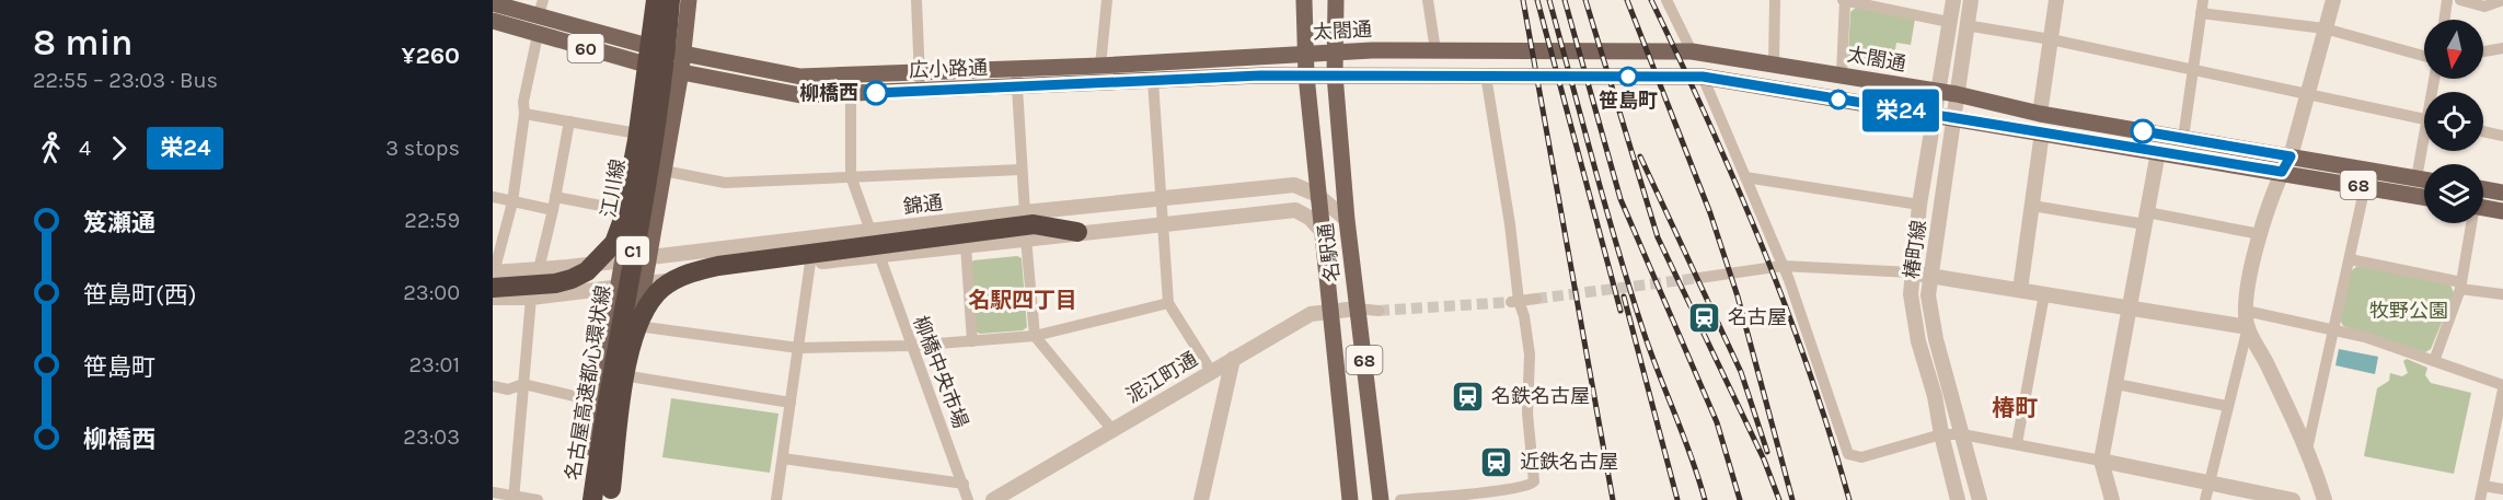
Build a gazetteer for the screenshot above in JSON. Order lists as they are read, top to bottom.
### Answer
{
  "streets": {
    "highway": ["C1", "名古屋高速都心環状線"],
    "main road": [
      "太閤通",
      "60",
      "広小路通",
      "68",
      "江川線",
      "名駅通"
    ],
    "street": [
      "錦通",
      "椿町線",
      "柳橋中央市場",
      "泥江町通"
    ]
  },
  "crossings": [
    ["太閤通", "広小路通"],
    ["太閤通", "椿町線"],
    ["太閤通", "名駅通"],
    ["広小路通", "68"],
    ["広小路通", "江川線"],
    ["広小路通", "名駅通"],
    ["広小路通", "柳橋中央市場"],
    ["68", "椿町線"],
    ["68", "名駅通"],
    ["江川線", "錦通"],
    ["錦通", "名駅通"],
    ["錦通", "柳橋中央市場"],
    ["名駅通", "泥江町通"]
  ],
  "districts": ["名駅四丁目", "椿町"],
  "parks": ["牧野公園"],
  "places": {
    "other": ["笹島町", "柳橋西"],
    "station": ["名古屋", "名鉄名古屋", "近鉄名古屋"]
  },
  "lines": ["bus line 栄24"],
  "north": "bottom",
  "page": {
    "heading": ["8 min", "22:55 – 23:03 · Bus", "¥260"],
    "on_map": "栄24",
    "legs": ["4", "栄24", "3 stops"],
    "list": [
      {
        "name": "笈瀬通",
        "value": "22:59"
      },
      {
        "name": "笹島町(西)",
        "value": "23:00"
      },
      {
        "name": "笹島町",
        "value": "23:01"
      },
      {
        "name": "柳橋西",
        "value": "23:03"
      }
    ]
  }
}
